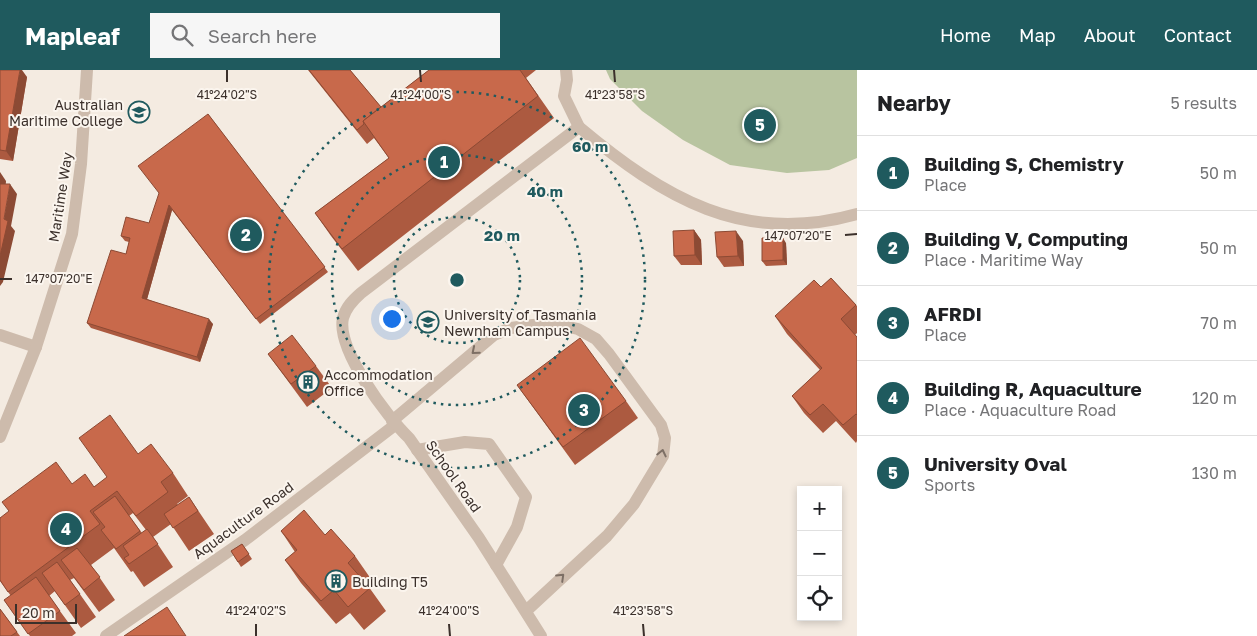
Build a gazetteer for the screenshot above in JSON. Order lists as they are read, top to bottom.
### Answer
{
  "streets": {
    "street": ["Maritime Way", "School Road", "Aquaculture Road"]
  },
  "crossings": [
    ["School Road", "Aquaculture Road"]
  ],
  "places": {
    "school or university": ["Australian Maritime College", "University of Tasmania Newnham Campus"],
    "building": ["Accommodation Office", "Building T5"]
  },
  "scale_bar": "20 m",
  "page": {
    "header": "Mapleaf",
    "search": "Search here",
    "nav": [
      "Home",
      "Map",
      "About",
      "Contact"
    ],
    "heading": ["Nearby", "5 results"],
    "pins": [
      "5",
      "1",
      "2",
      "3",
      "4"
    ],
    "list": [
      {
        "mark": "1",
        "name": "Building S, Chemistry",
        "note": "Place",
        "value": "50 m"
      },
      {
        "mark": "2",
        "name": "Building V, Computing",
        "note": "Place · Maritime Way",
        "value": "50 m"
      },
      {
        "mark": "3",
        "name": "AFRDI",
        "note": "Place",
        "value": "70 m"
      },
      {
        "mark": "4",
        "name": "Building R, Aquaculture",
        "note": "Place · Aquaculture Road",
        "value": "120 m"
      },
      {
        "mark": "5",
        "name": "University Oval",
        "note": "Sports",
        "value": "130 m"
      }
    ],
    "map_buttons": ["+", "−"],
    "scale": "20 m"
  },
  "coordinates": [
    "41°24'02\"S",
    "41°24'00\"S",
    "41°23'58\"S",
    "147°07'20\"E"
  ],
  "rings": ["60 m", "40 m", "20 m"]
}
